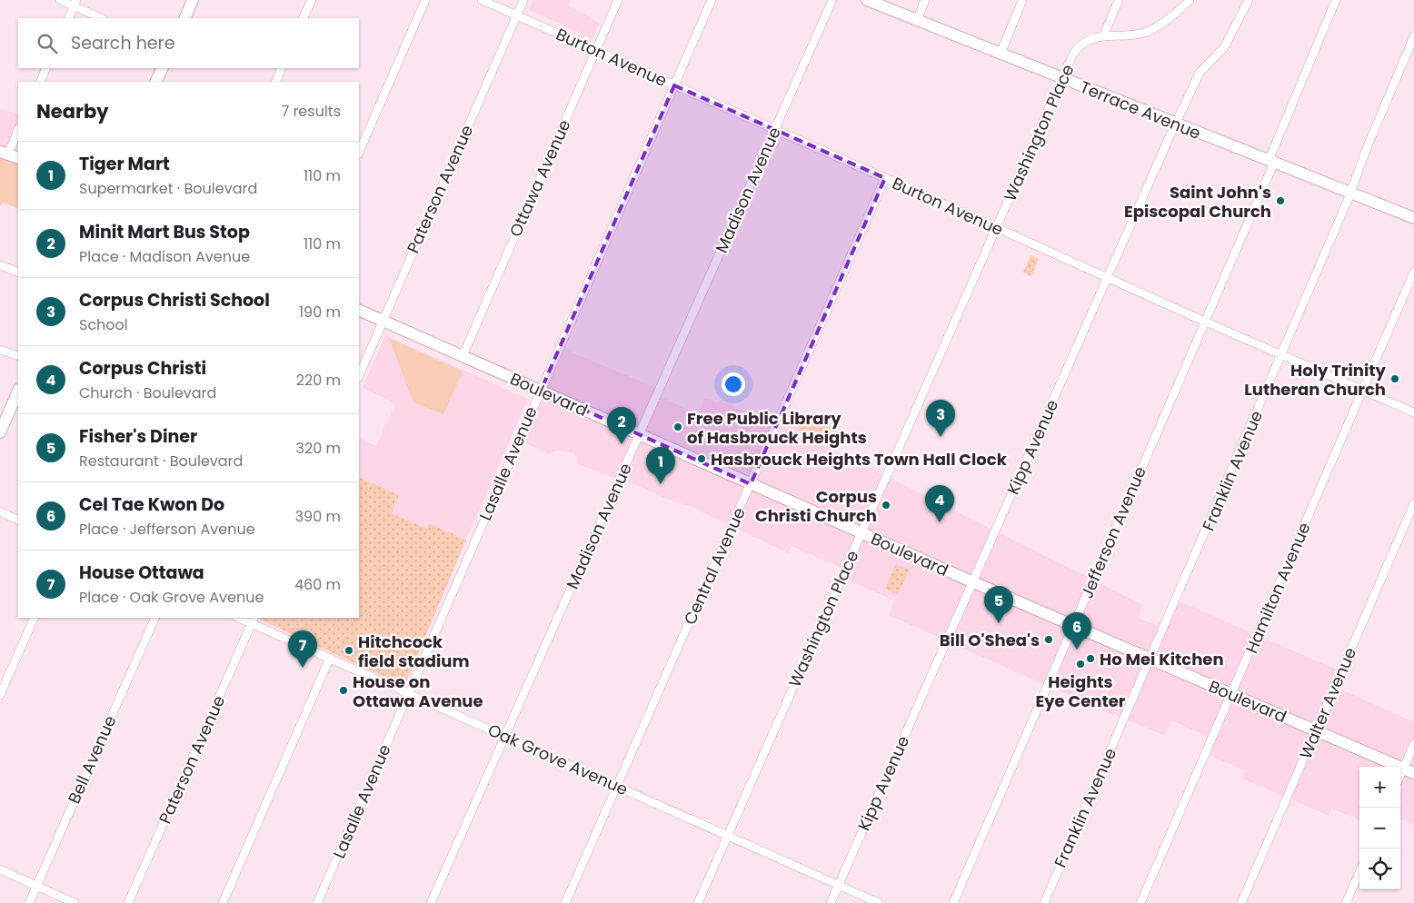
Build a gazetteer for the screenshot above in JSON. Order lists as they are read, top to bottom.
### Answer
{
  "streets": {
    "street": [
      "Burton Avenue",
      "Terrace Avenue",
      "Washington Place",
      "Ottawa Avenue",
      "Paterson Avenue",
      "Madison Avenue",
      "Boulevard",
      "Kipp Avenue",
      "Lasalle Avenue",
      "Franklin Avenue",
      "Jefferson Avenue",
      "Central Avenue",
      "Hamilton Avenue",
      "Walter Avenue",
      "Bell Avenue",
      "Oak Grove Avenue"
    ]
  },
  "crossings": [
    ["Burton Avenue", "Washington Place"],
    ["Burton Avenue", "Ottawa Avenue"],
    ["Burton Avenue", "Paterson Avenue"],
    ["Burton Avenue", "Madison Avenue"],
    ["Burton Avenue", "Kipp Avenue"],
    ["Burton Avenue", "Lasalle Avenue"],
    ["Burton Avenue", "Franklin Avenue"],
    ["Burton Avenue", "Jefferson Avenue"],
    ["Burton Avenue", "Central Avenue"],
    ["Burton Avenue", "Hamilton Avenue"],
    ["Terrace Avenue", "Washington Place"],
    ["Terrace Avenue", "Kipp Avenue"],
    ["Terrace Avenue", "Franklin Avenue"],
    ["Terrace Avenue", "Jefferson Avenue"],
    ["Washington Place", "Boulevard"],
    ["Washington Place", "Oak Grove Avenue"],
    ["Ottawa Avenue", "Boulevard"],
    ["Paterson Avenue", "Boulevard"],
    ["Paterson Avenue", "Oak Grove Avenue"],
    ["Madison Avenue", "Boulevard"],
    ["Madison Avenue", "Oak Grove Avenue"],
    ["Boulevard", "Kipp Avenue"],
    ["Boulevard", "Lasalle Avenue"],
    ["Boulevard", "Franklin Avenue"],
    ["Boulevard", "Jefferson Avenue"],
    ["Boulevard", "Central Avenue"],
    ["Boulevard", "Hamilton Avenue"],
    ["Boulevard", "Walter Avenue"],
    ["Kipp Avenue", "Oak Grove Avenue"],
    ["Lasalle Avenue", "Oak Grove Avenue"],
    ["Central Avenue", "Oak Grove Avenue"]
  ],
  "places": [
    "Saint John's Episcopal Church",
    "Holy Trinity Lutheran Church",
    "Free Public Library of Hasbrouck Heights",
    "Hasbrouck Heights Town Hall Clock",
    "Corpus Christi Church",
    "Bill O'Shea's",
    "Hitchcock field stadium",
    "Ho Mei Kitchen",
    "Heights Eye Center",
    "House on Ottawa Avenue"
  ],
  "page": {
    "search": "Search here",
    "heading": ["Nearby", "7 results"],
    "list": [
      {
        "mark": "1",
        "name": "Tiger Mart",
        "note": "Supermarket · Boulevard",
        "value": "110 m"
      },
      {
        "mark": "2",
        "name": "Minit Mart Bus Stop",
        "note": "Place · Madison Avenue",
        "value": "110 m"
      },
      {
        "mark": "3",
        "name": "Corpus Christi School",
        "note": "School",
        "value": "190 m"
      },
      {
        "mark": "4",
        "name": "Corpus Christi",
        "note": "Church · Boulevard",
        "value": "220 m"
      },
      {
        "mark": "5",
        "name": "Fisher's Diner",
        "note": "Restaurant · Boulevard",
        "value": "320 m"
      },
      {
        "mark": "6",
        "name": "Cel Tae Kwon Do",
        "note": "Place · Jefferson Avenue",
        "value": "390 m"
      },
      {
        "mark": "7",
        "name": "House Ottawa",
        "note": "Place · Oak Grove Avenue",
        "value": "460 m"
      }
    ],
    "pins": [
      "3",
      "2",
      "1",
      "4",
      "5",
      "6",
      "7"
    ],
    "map_buttons": ["+", "−"]
  }
}
